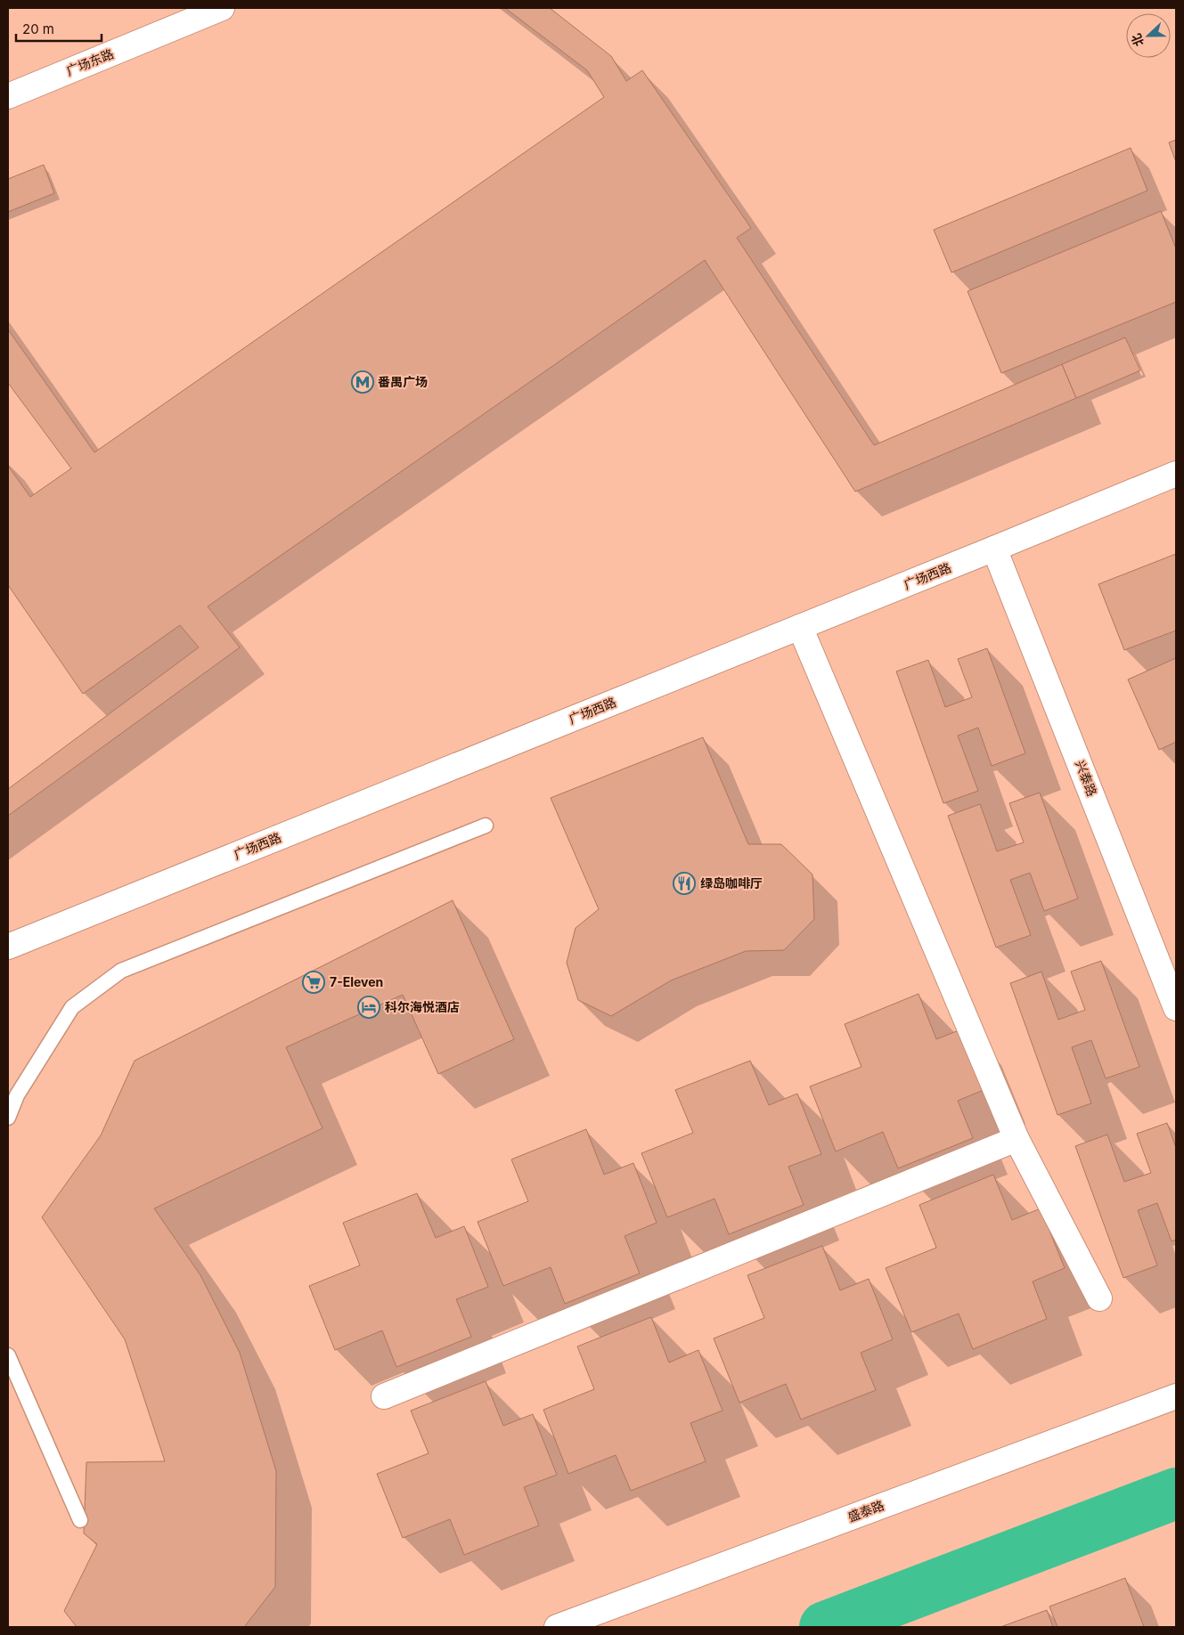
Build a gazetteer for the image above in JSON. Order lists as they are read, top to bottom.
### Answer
{
  "streets": {
    "street": [
      "广场东路",
      "广场西路",
      "兴泰路",
      "盛泰路"
    ]
  },
  "crossings": [
    ["广场西路", "兴泰路"]
  ],
  "places": {
    "metro station": ["番禺广场"],
    "restaurant": ["绿岛咖啡厅"],
    "supermarket": ["7-Eleven"],
    "hotel": ["科尔海悦酒店"]
  },
  "scale_bar": "20 m",
  "north": "left"
}
